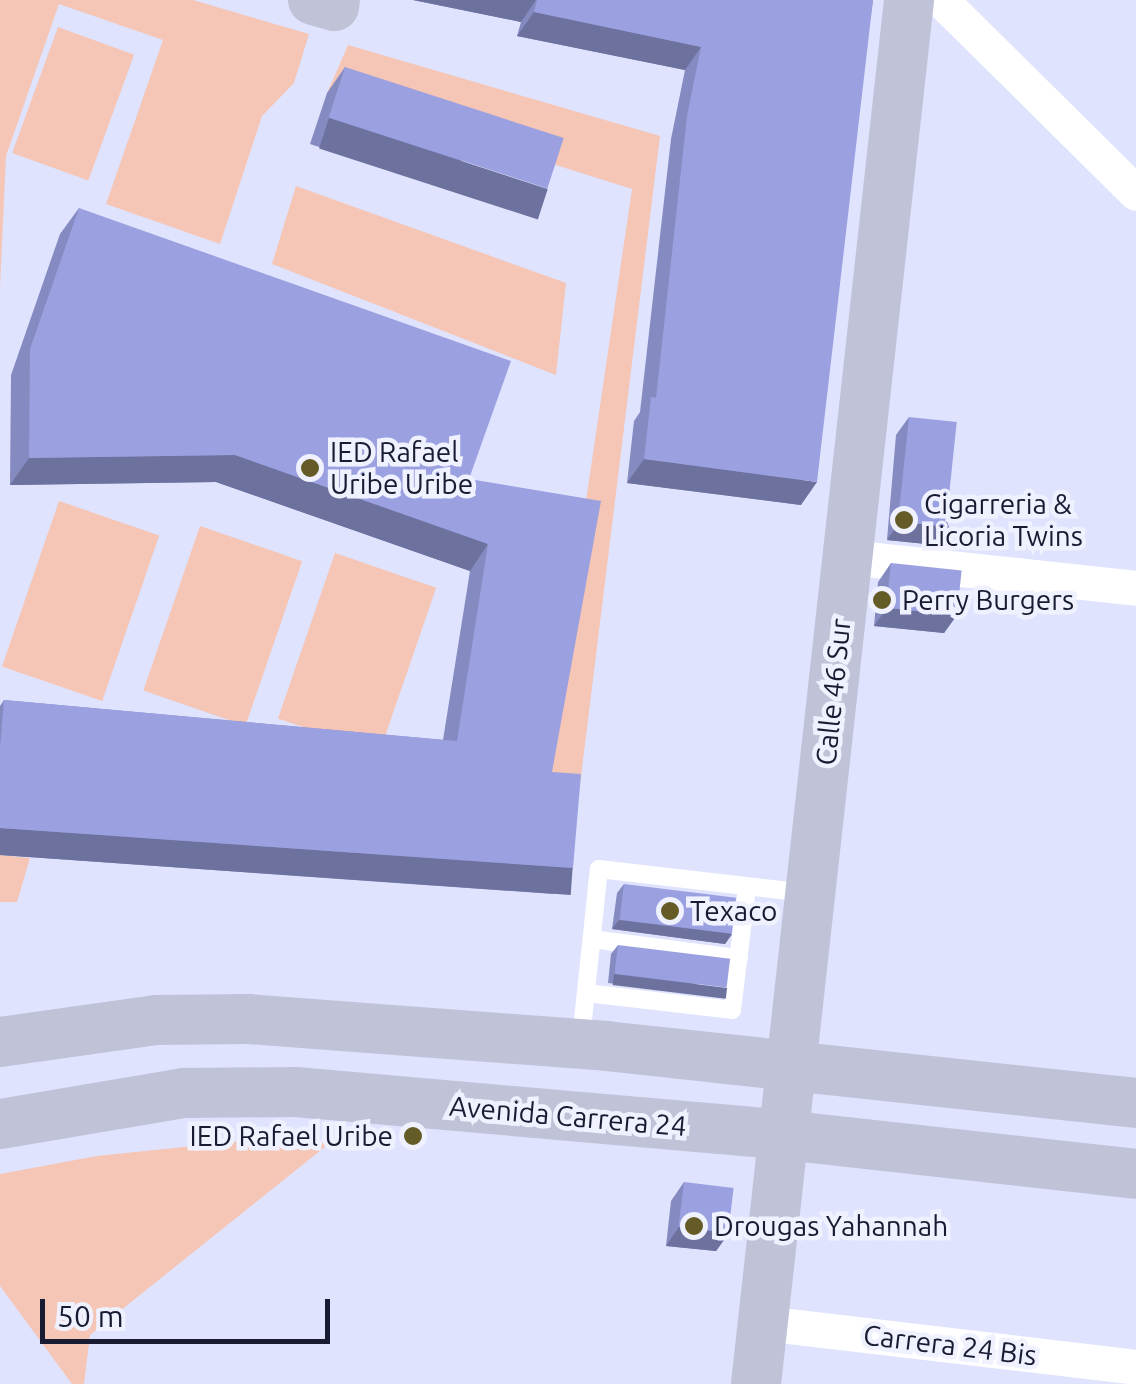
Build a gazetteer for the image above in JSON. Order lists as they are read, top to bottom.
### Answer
{
  "streets": {
    "main road": ["Calle 46 Sur", "Avenida Carrera 24"],
    "street": ["Carrera 24 Bis"]
  },
  "crossings": [
    ["Calle 46 Sur", "Avenida Carrera 24"],
    ["Calle 46 Sur", "Carrera 24 Bis"]
  ],
  "places": [
    "IED Rafael Uribe Uribe",
    "Cigarreria & Licoria Twins",
    "Perry Burgers",
    "Texaco",
    "IED Rafael Uribe",
    "Drougas Yahannah"
  ],
  "scale_bar": "50 m"
}
